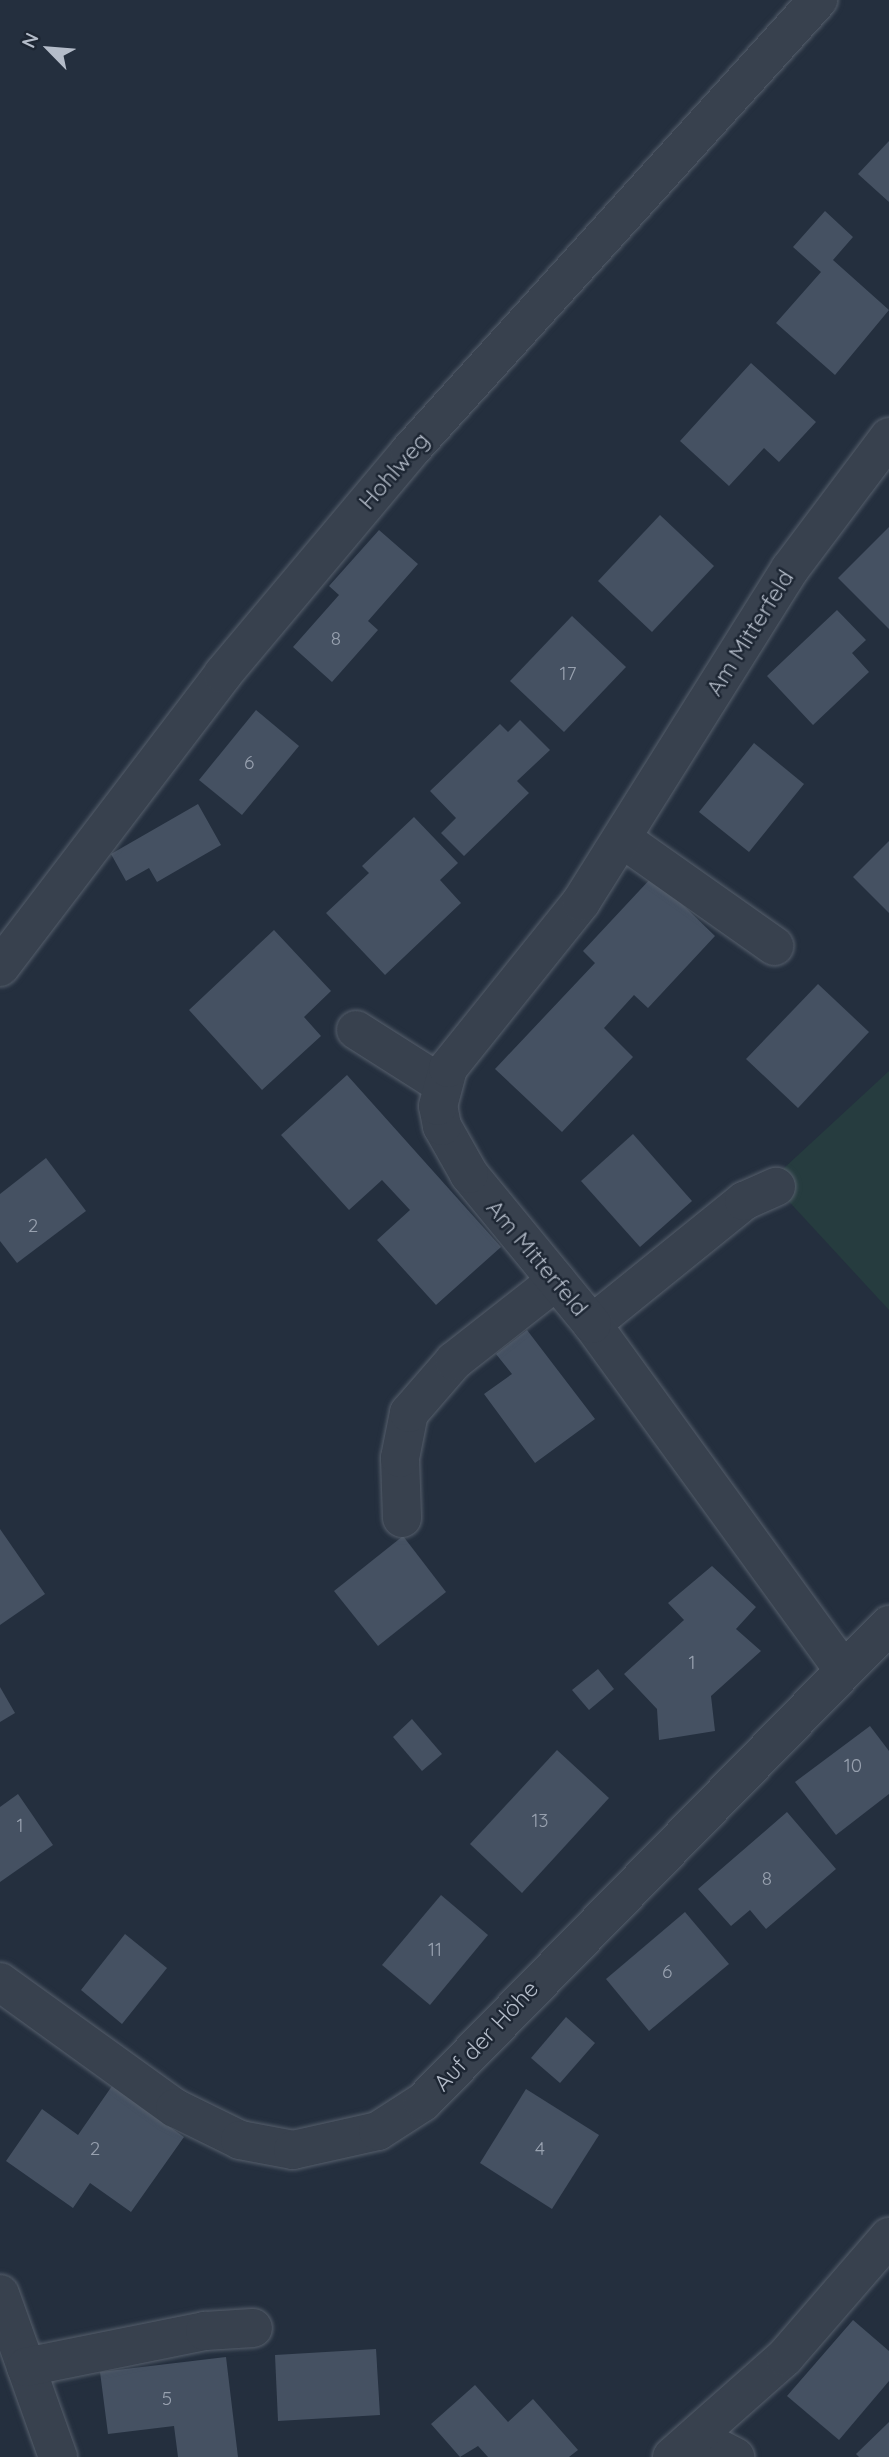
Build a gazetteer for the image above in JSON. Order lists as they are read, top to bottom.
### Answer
{
  "streets": {
    "street": ["Hohlweg", "Am Mitterfeld", "Auf der Höhe"]
  },
  "crossings": [
    ["Am Mitterfeld", "Auf der Höhe"]
  ],
  "house_numbers": [
    "8",
    "17",
    "6",
    "2",
    "1",
    "10",
    "13",
    "1",
    "8",
    "11",
    "6",
    "2",
    "4",
    "5"
  ],
  "north": "top left"
}
